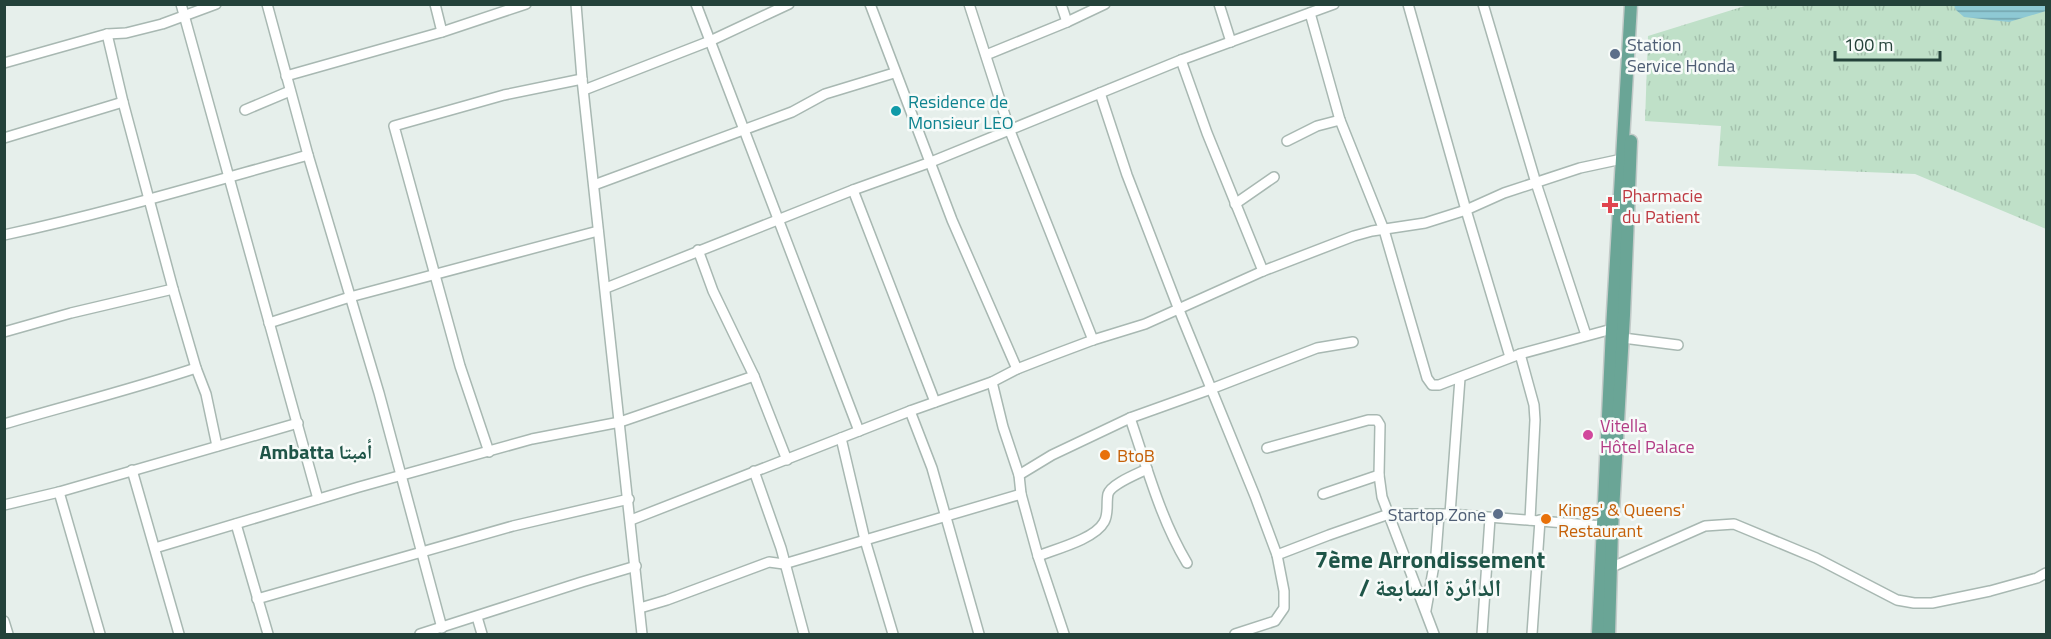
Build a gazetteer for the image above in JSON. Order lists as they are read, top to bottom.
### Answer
{
  "districts": ["Ambatta أمبتا", "7ème Arrondissement / الدائرة السابعة"],
  "places": {
    "other": [
      "Station Service Honda",
      "Residence de Monsieur LEO",
      "Vitella Hôtel Palace",
      "BtoB",
      "Startop Zone",
      "Kings' & Queens' Restaurant"
    ],
    "health": ["Pharmacie du Patient"]
  },
  "scale_bar": "100 m"
}
